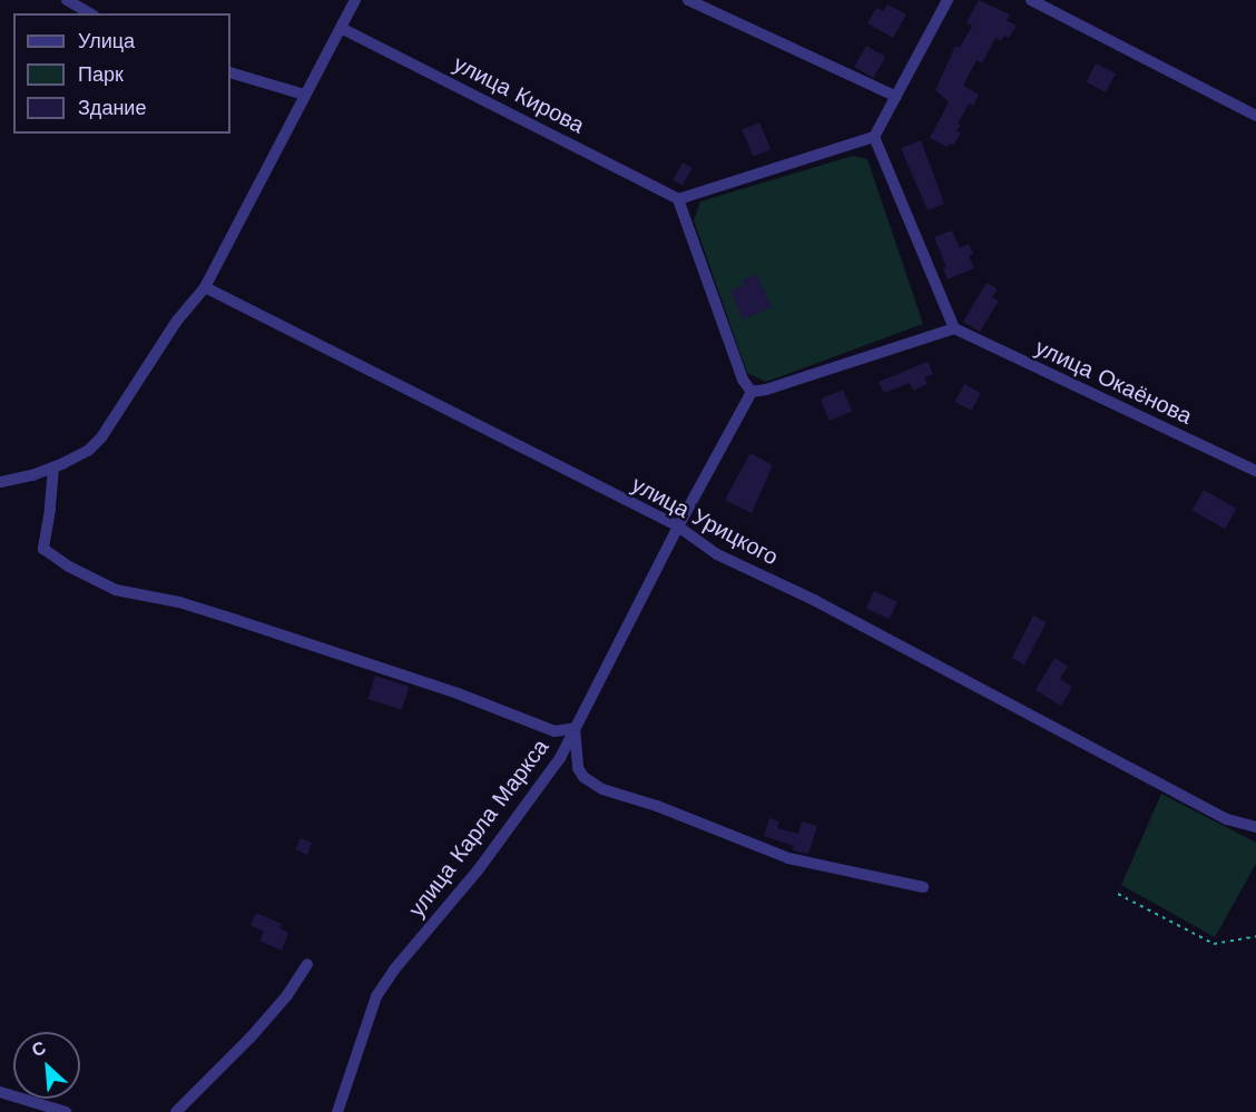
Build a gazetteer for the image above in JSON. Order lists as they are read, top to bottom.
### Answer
{
  "streets": {
    "street": [
      "улица Кирова",
      "улица Окаёнова",
      "улица Урицкого",
      "улица Карла Маркса"
    ]
  },
  "crossings": [
    ["улица Урицкого", "улица Карла Маркса"]
  ],
  "legend": ["Улица", "Парк", "Здание"],
  "north": "top left"
}
